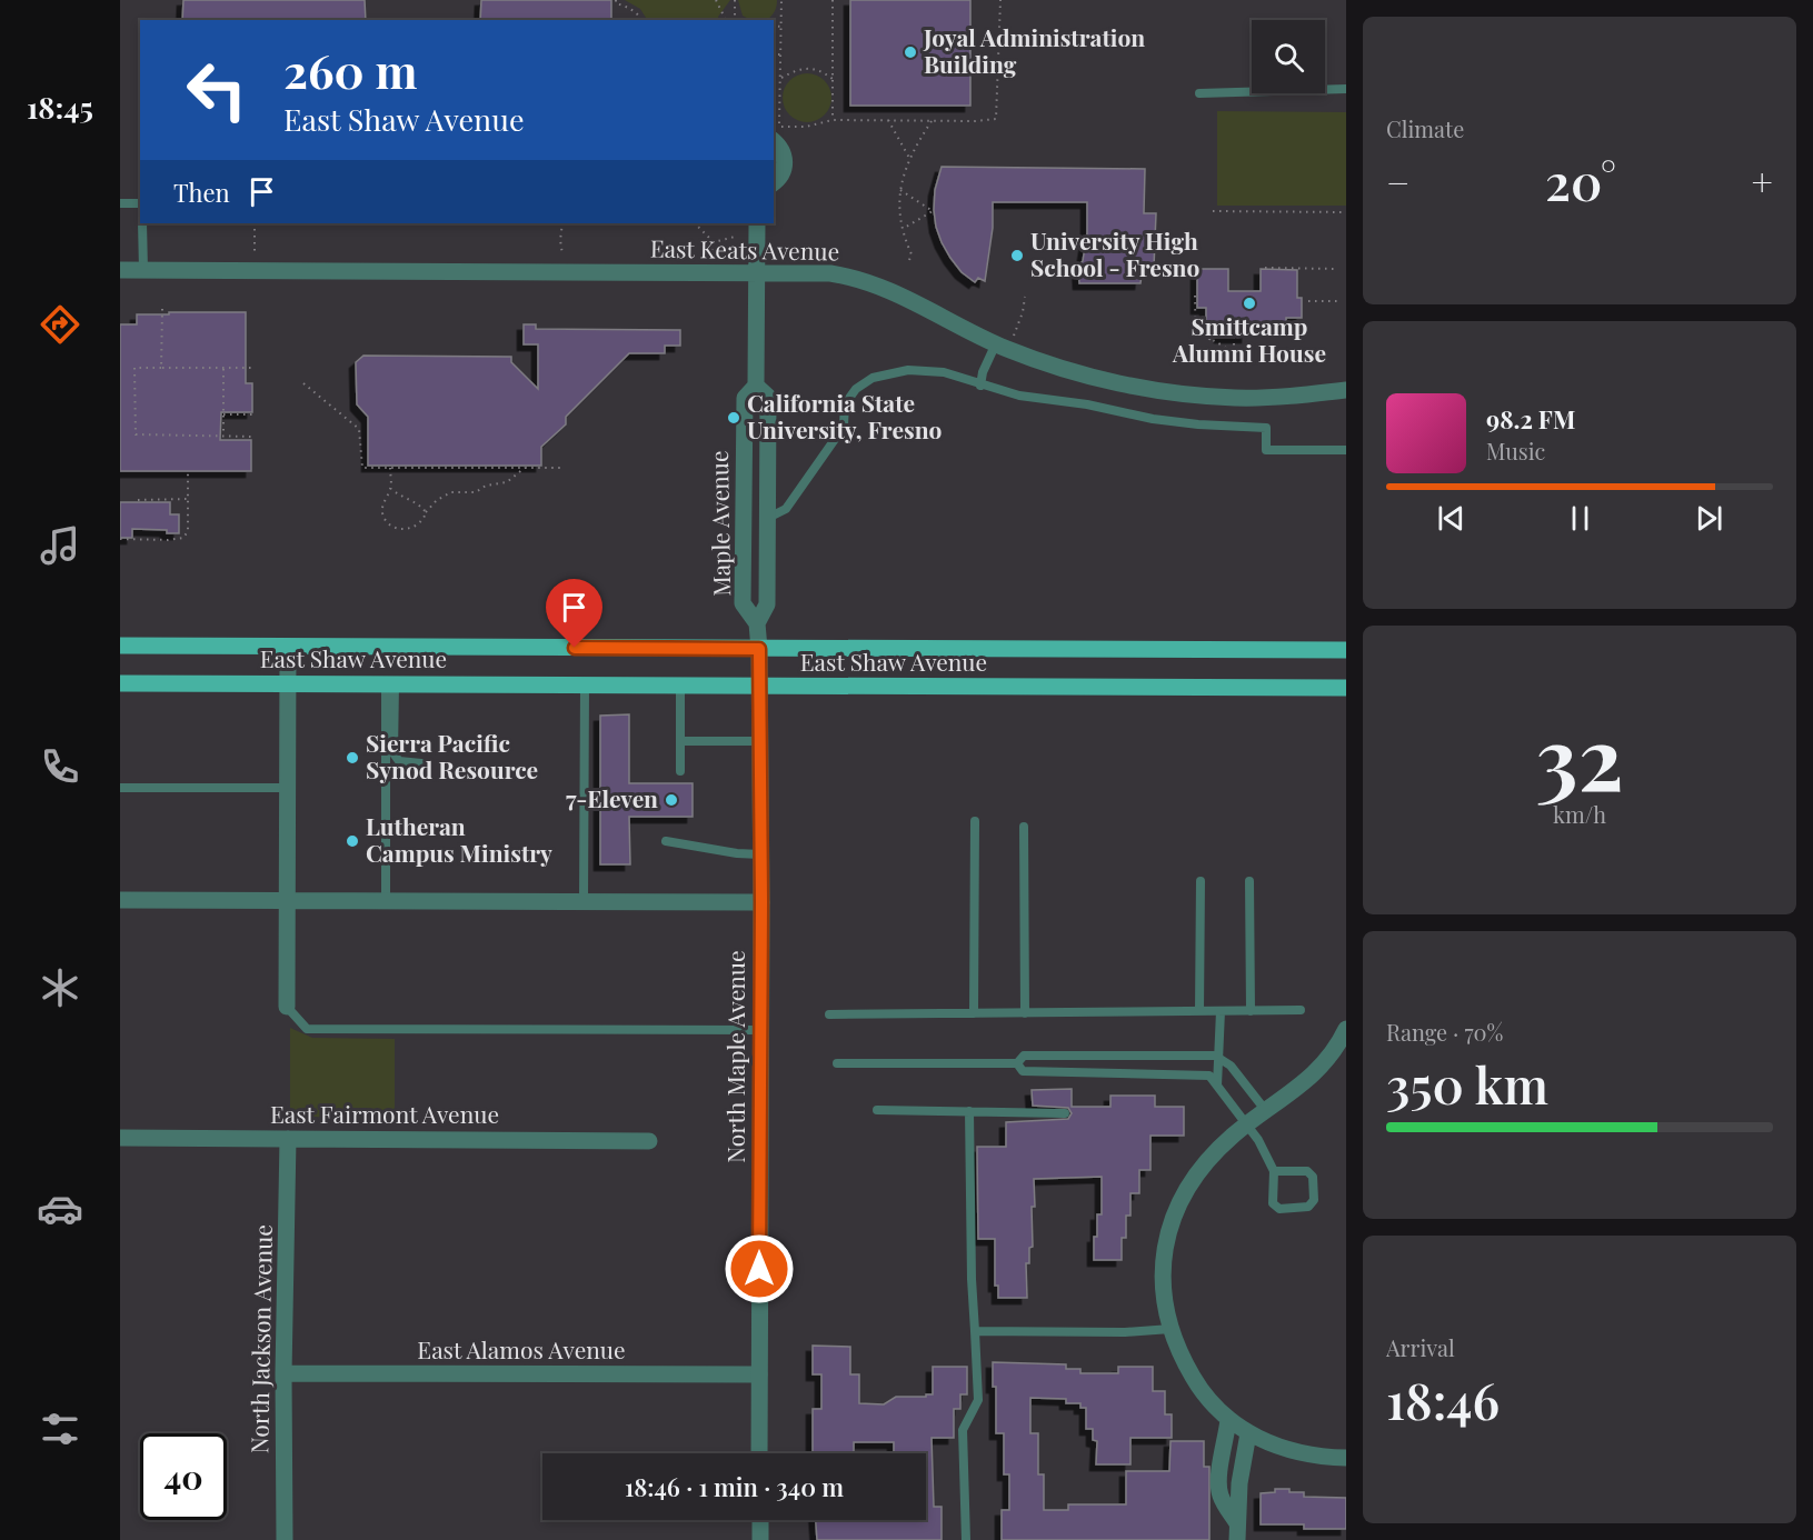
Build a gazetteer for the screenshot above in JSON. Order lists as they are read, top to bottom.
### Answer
{
  "streets": {
    "main road": ["East Shaw Avenue"],
    "street": [
      "East Keats Avenue",
      "Maple Avenue",
      "North Maple Avenue",
      "East Fairmont Avenue",
      "North Jackson Avenue",
      "East Alamos Avenue"
    ]
  },
  "crossings": [
    ["East Keats Avenue", "Maple Avenue"],
    ["Maple Avenue", "East Shaw Avenue"],
    ["Maple Avenue", "North Maple Avenue"],
    ["East Shaw Avenue", "North Maple Avenue"],
    ["North Maple Avenue", "East Alamos Avenue"],
    ["East Fairmont Avenue", "North Jackson Avenue"],
    ["North Jackson Avenue", "East Alamos Avenue"]
  ],
  "places": [
    "Joyal Administration Building",
    "University High School - Fresno",
    "Smittcamp Alumni House",
    "California State University, Fresno",
    "Sierra Pacific Synod Resource",
    "7-Eleven",
    "Lutheran Campus Ministry"
  ],
  "page": {
    "tabs": "18:45",
    "tile": [
      "Climate",
      ["32", "km/h"],
      ["Range · 70%", "350 km"],
      ["Arrival", "18:46"]
    ],
    "turn": ["260 m", "East Shaw Avenue"],
    "heat": ["−", "20°", "+"],
    "then": "Then",
    "song": ["98.2 FM", "Music"],
    "limit": "40",
    "trip": "18:46 · 1 min · 340 m"
  }
}
